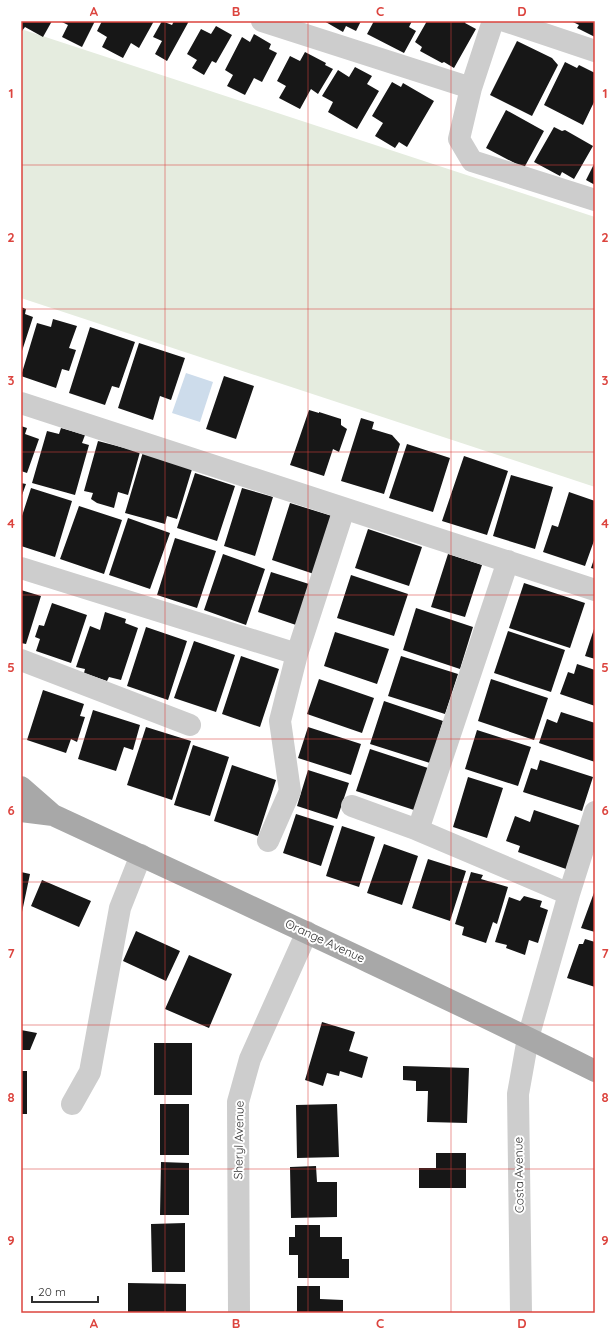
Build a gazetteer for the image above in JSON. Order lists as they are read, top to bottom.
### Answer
{
  "streets": {
    "main road": ["Orange Avenue"],
    "street": ["Sheryl Avenue", "Costa Avenue"]
  },
  "crossings": [
    ["Orange Avenue", "Sheryl Avenue"],
    ["Orange Avenue", "Costa Avenue"]
  ],
  "scale_bar": "20 m",
  "grid": {
    "columns": [
      "A",
      "B",
      "C",
      "D"
    ],
    "rows": [
      "1",
      "2",
      "3",
      "4",
      "5",
      "6",
      "7",
      "8",
      "9"
    ]
  }
}
